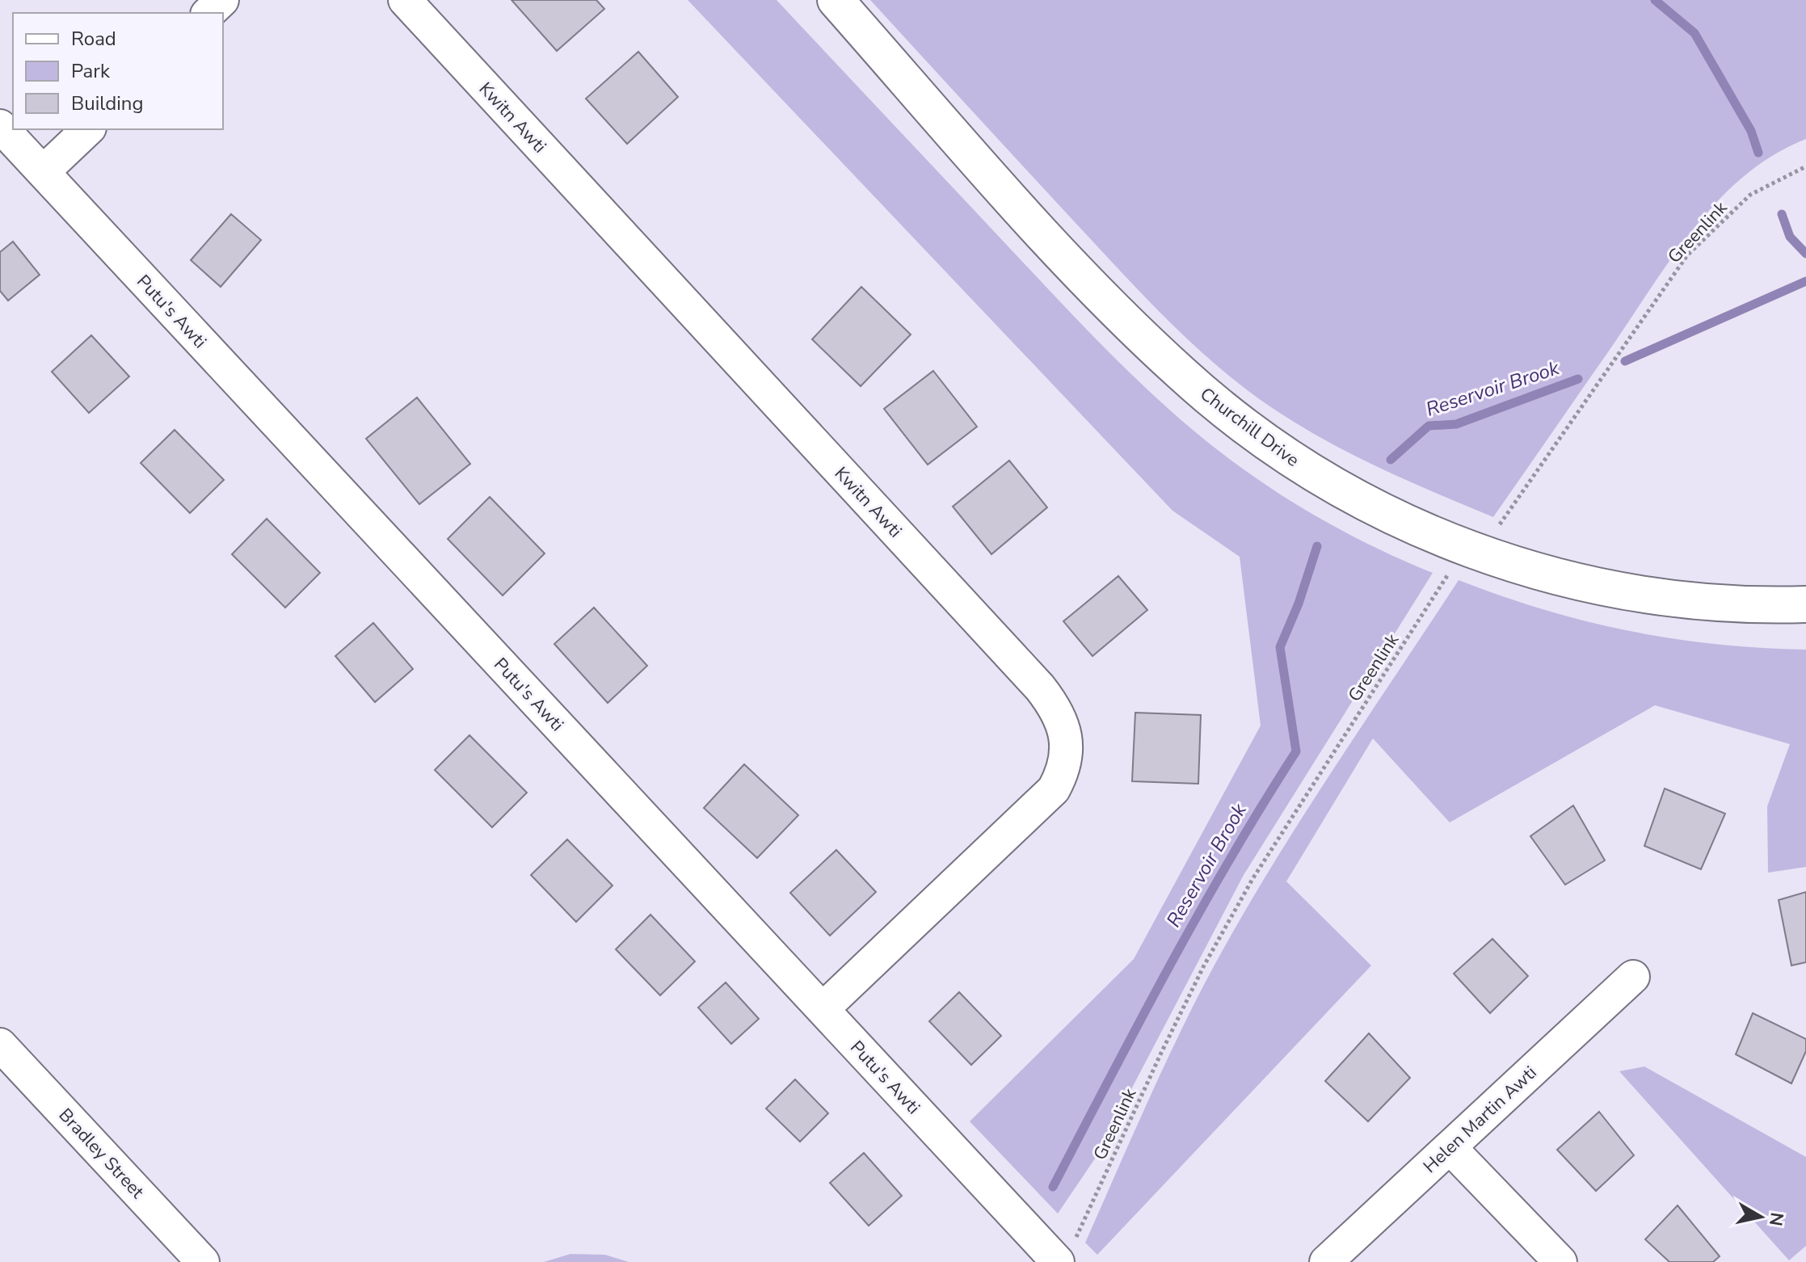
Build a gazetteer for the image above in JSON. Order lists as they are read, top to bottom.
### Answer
{
  "streets": {
    "main road": ["Churchill Drive"],
    "street": [
      "Kwitn Awti",
      "Putu's Awti",
      "Helen Martin Awti",
      "Bradley Street"
    ],
    "path": ["Greenlink"]
  },
  "crossings": [
    ["Kwitn Awti", "Putu's Awti"],
    ["Greenlink", "Putu's Awti"],
    ["Greenlink", "Churchill Drive"]
  ],
  "water": ["Reservoir Brook"],
  "legend": ["Road", "Park", "Building"],
  "north": "right"
}
